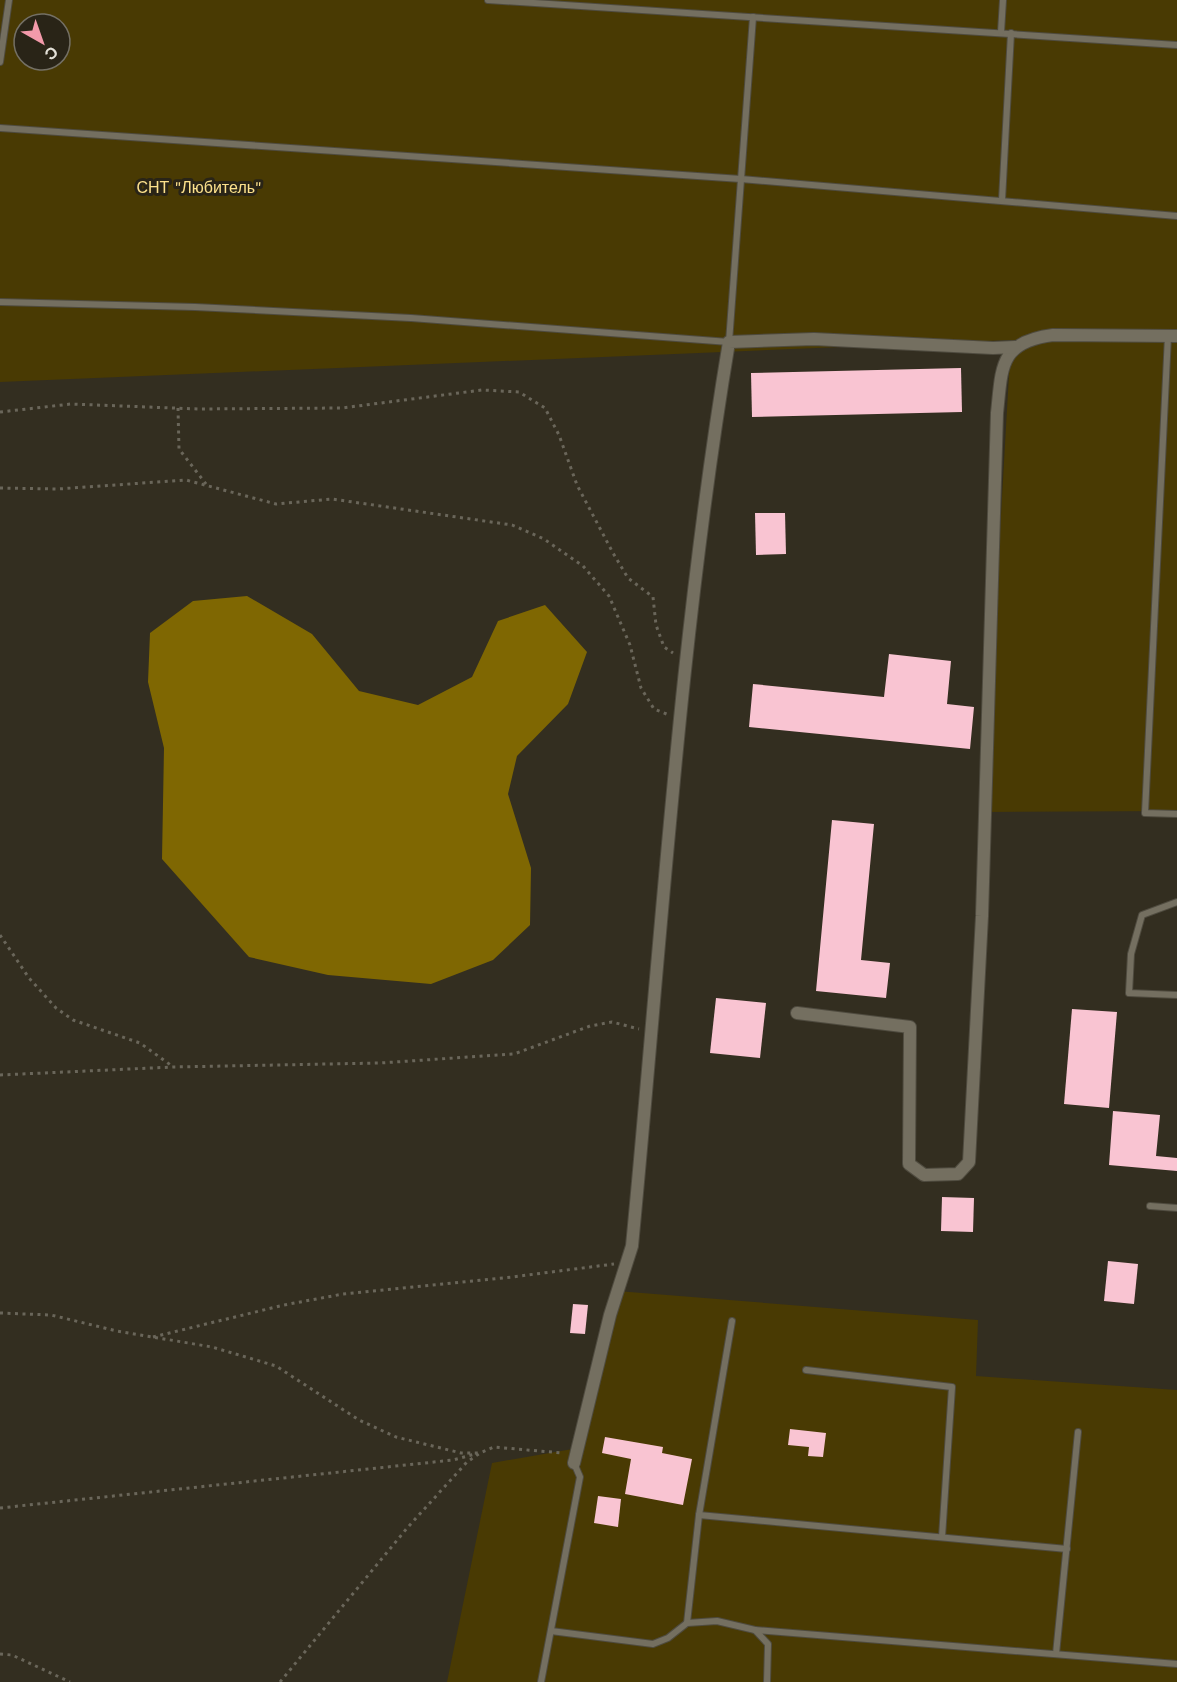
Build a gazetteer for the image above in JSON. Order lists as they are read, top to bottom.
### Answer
{
  "parks": ["СНТ \"Любитель\""],
  "north": "bottom right"
}
